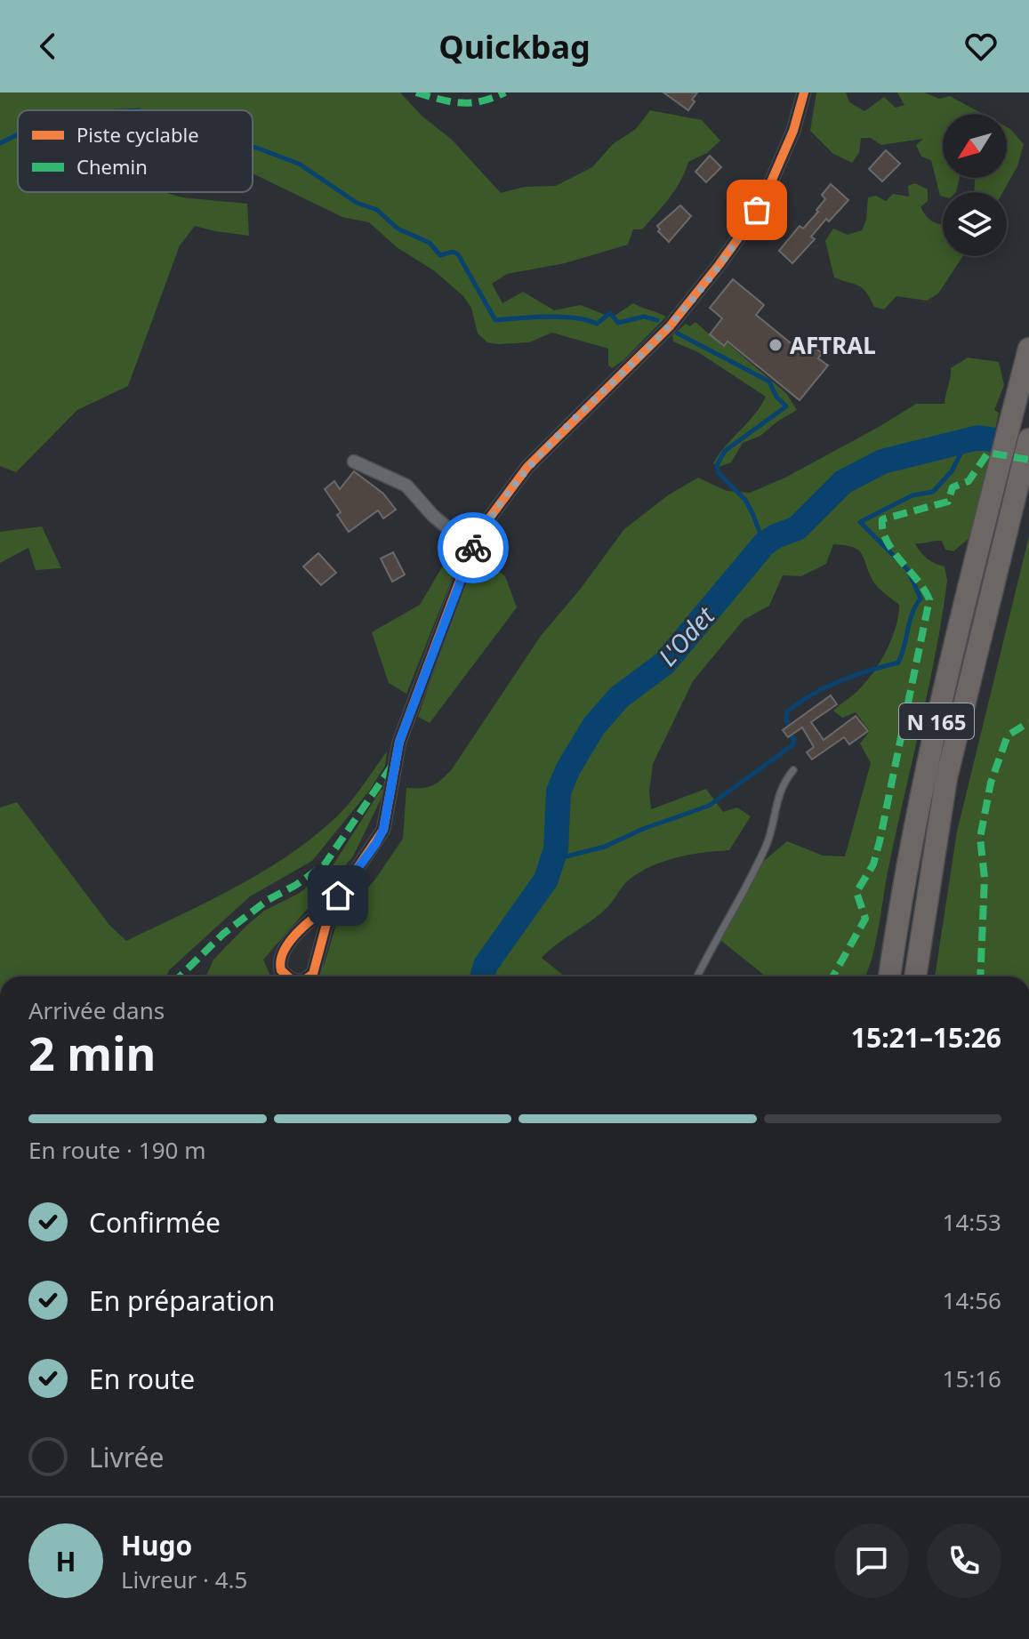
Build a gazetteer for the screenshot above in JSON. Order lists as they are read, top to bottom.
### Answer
{
  "streets": {
    "highway": ["N 165"]
  },
  "water": ["L'Odet"],
  "places": ["AFTRAL"],
  "legend": ["Piste cyclable", "Chemin"],
  "north": "bottom left",
  "page": {
    "header": "Quickbag",
    "heading": ["2 min", "Arrivée dans", "15:21–15:26"],
    "panel": ["Hugo", "Livreur · 4.5"],
    "bar": "En route · 190 m",
    "list": [
      ["Confirmée", "14:53"],
      ["En préparation", "14:56"],
      ["En route", "15:16"],
      "Livrée"
    ],
    "round": "H"
  }
}
